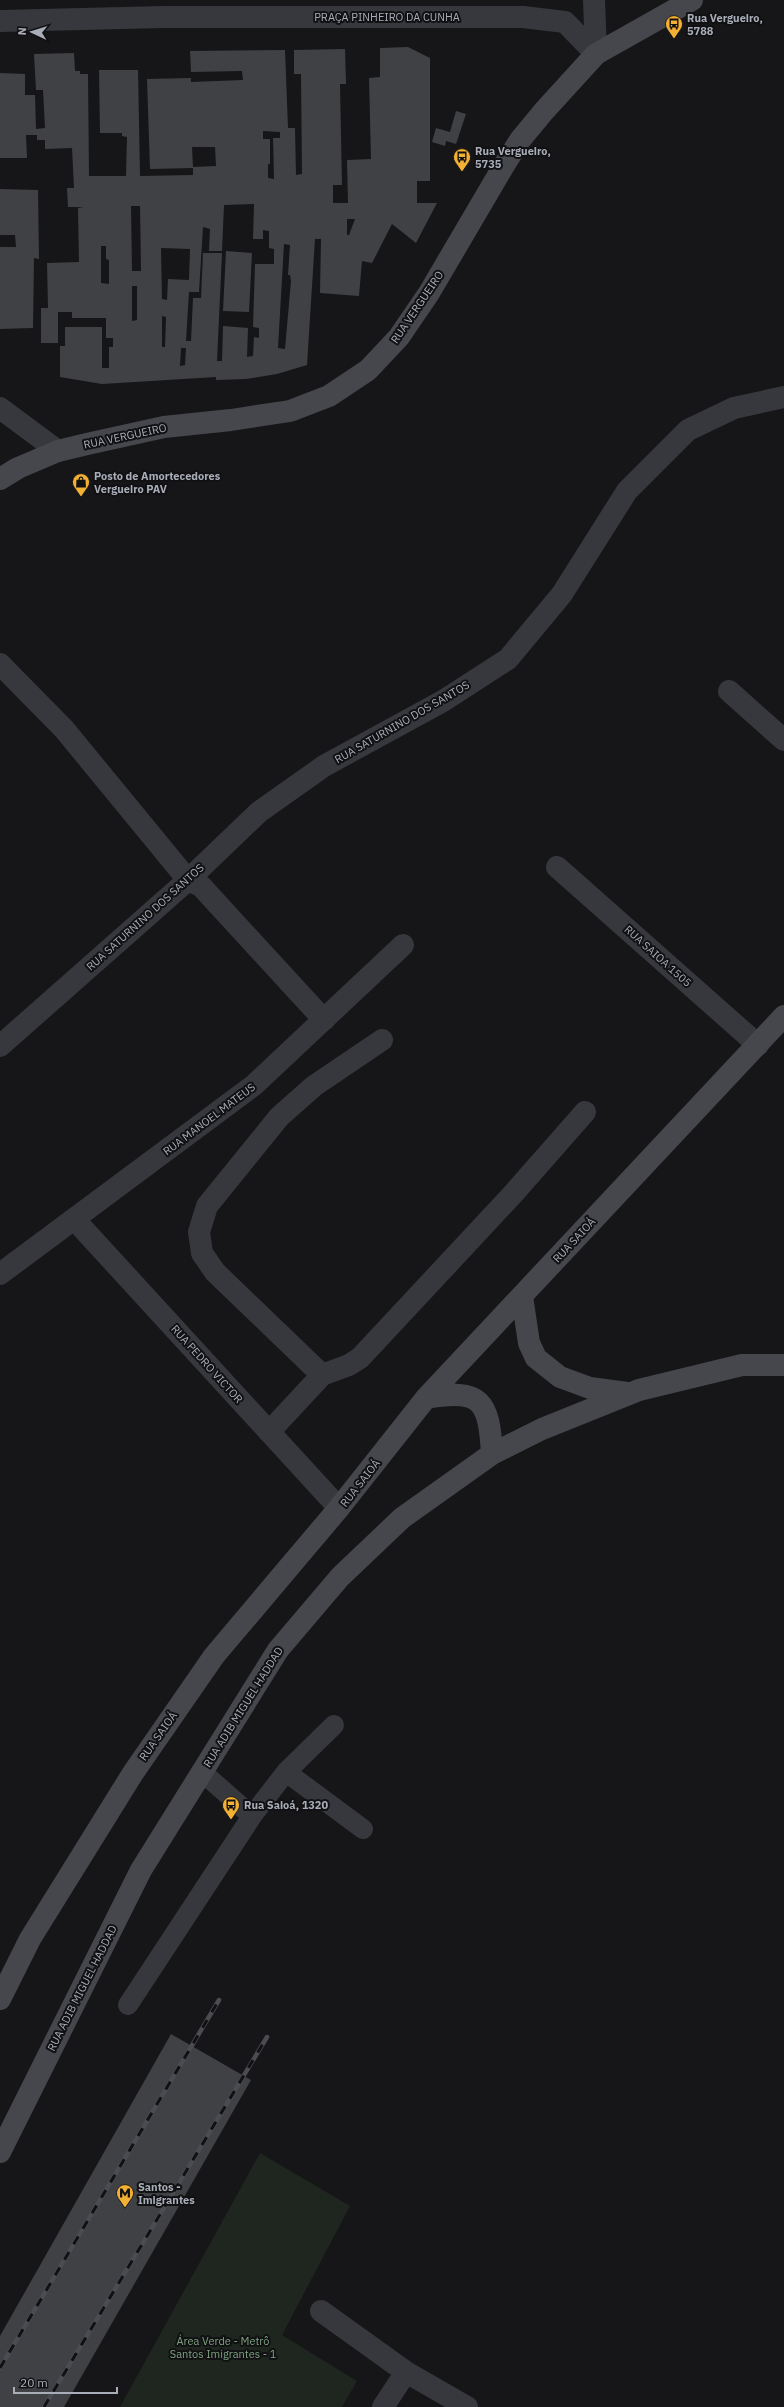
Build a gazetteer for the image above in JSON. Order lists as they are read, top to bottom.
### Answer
{
  "streets": {
    "street": [
      "PRAÇA PINHEIRO DA CUNHA",
      "RUA VERGUEIRO",
      "RUA SATURNINO DOS SANTOS",
      "RUA SAIOA 1505",
      "RUA MANOEL MATEUS",
      "RUA SAIOÁ",
      "RUA PEDRO VICTOR",
      "RUA ADIB MIGUEL HADDAD"
    ]
  },
  "crossings": [
    ["PRAÇA PINHEIRO DA CUNHA", "RUA VERGUEIRO"],
    ["RUA SAIOA 1505", "RUA SAIOÁ"],
    ["RUA MANOEL MATEUS", "RUA PEDRO VICTOR"],
    ["RUA SAIOÁ", "RUA PEDRO VICTOR"]
  ],
  "parks": ["Área Verde - Metrô Santos Imigrantes - 1"],
  "places": {
    "bus stop": ["Rua Vergueiro, 5788", "Rua Vergueiro, 5735", "Rua Saioá, 1320"],
    "shop": ["Posto de Amortecedores Vergueiro PAV"],
    "metro station": ["Santos - Imigrantes"]
  },
  "scale_bar": "20 m",
  "north": "left"
}
